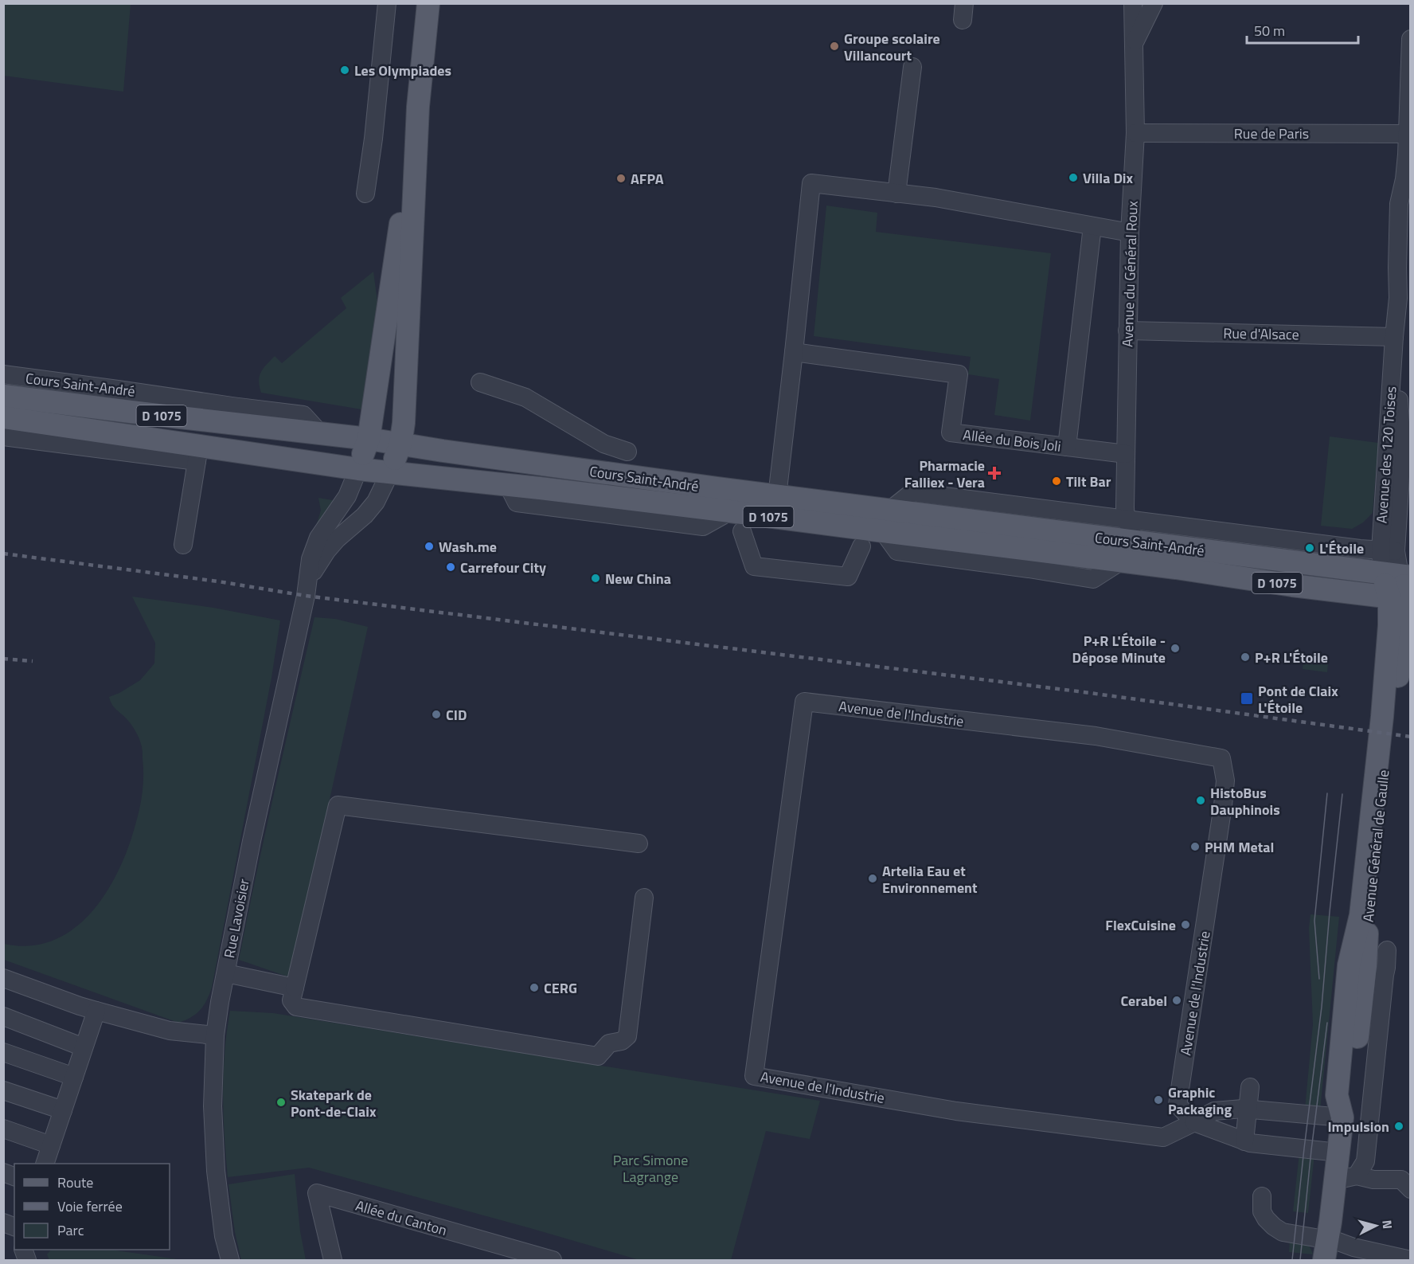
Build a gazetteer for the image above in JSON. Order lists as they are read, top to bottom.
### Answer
{
  "streets": {
    "main road": ["Cours Saint-André", "D 1075", "Avenue Général de Gaulle"],
    "street": [
      "Rue de Paris",
      "Avenue du Général Roux",
      "Rue d'Alsace",
      "Allée du Bois Joli",
      "Avenue des 120 Toises",
      "Avenue de l'Industrie",
      "Rue Lavoisier",
      "Allée du Canton"
    ]
  },
  "crossings": [
    ["Rue de Paris", "Avenue du Général Roux"],
    ["Rue de Paris", "Avenue des 120 Toises"],
    ["Avenue du Général Roux", "Rue d'Alsace"],
    ["Avenue du Général Roux", "Cours Saint-André"],
    ["Avenue du Général Roux", "Allée du Bois Joli"],
    ["Rue d'Alsace", "Avenue des 120 Toises"],
    ["Cours Saint-André", "Avenue des 120 Toises"],
    ["Cours Saint-André", "Avenue Général de Gaulle"],
    ["Cours Saint-André", "Rue Lavoisier"],
    ["Avenue des 120 Toises", "Avenue Général de Gaulle"]
  ],
  "parks": ["Parc Simone Lagrange"],
  "places": {
    "other": [
      "Groupe scolaire Villancourt",
      "Les Olympiades",
      "Villa Dix",
      "AFPA",
      "Tilt Bar",
      "Wash.me",
      "L'Étoile",
      "Carrefour City",
      "New China",
      "P+R L'Étoile - Dépose Minute",
      "P+R L'Étoile",
      "CID",
      "HistoBus Dauphinois",
      "PHM Metal",
      "Artelia Eau et Environnement",
      "FlexCuisine",
      "CERG",
      "Cerabel",
      "Graphic Packaging",
      "Skatepark de Pont-de-Claix",
      "Impulsion"
    ],
    "health": ["Pharmacie Falliex - Vera"],
    "transit": ["Pont de Claix L'Étoile"]
  },
  "legend": ["Route", "Voie ferrée", "Parc"],
  "scale_bar": "50 m",
  "north": "right"
}
